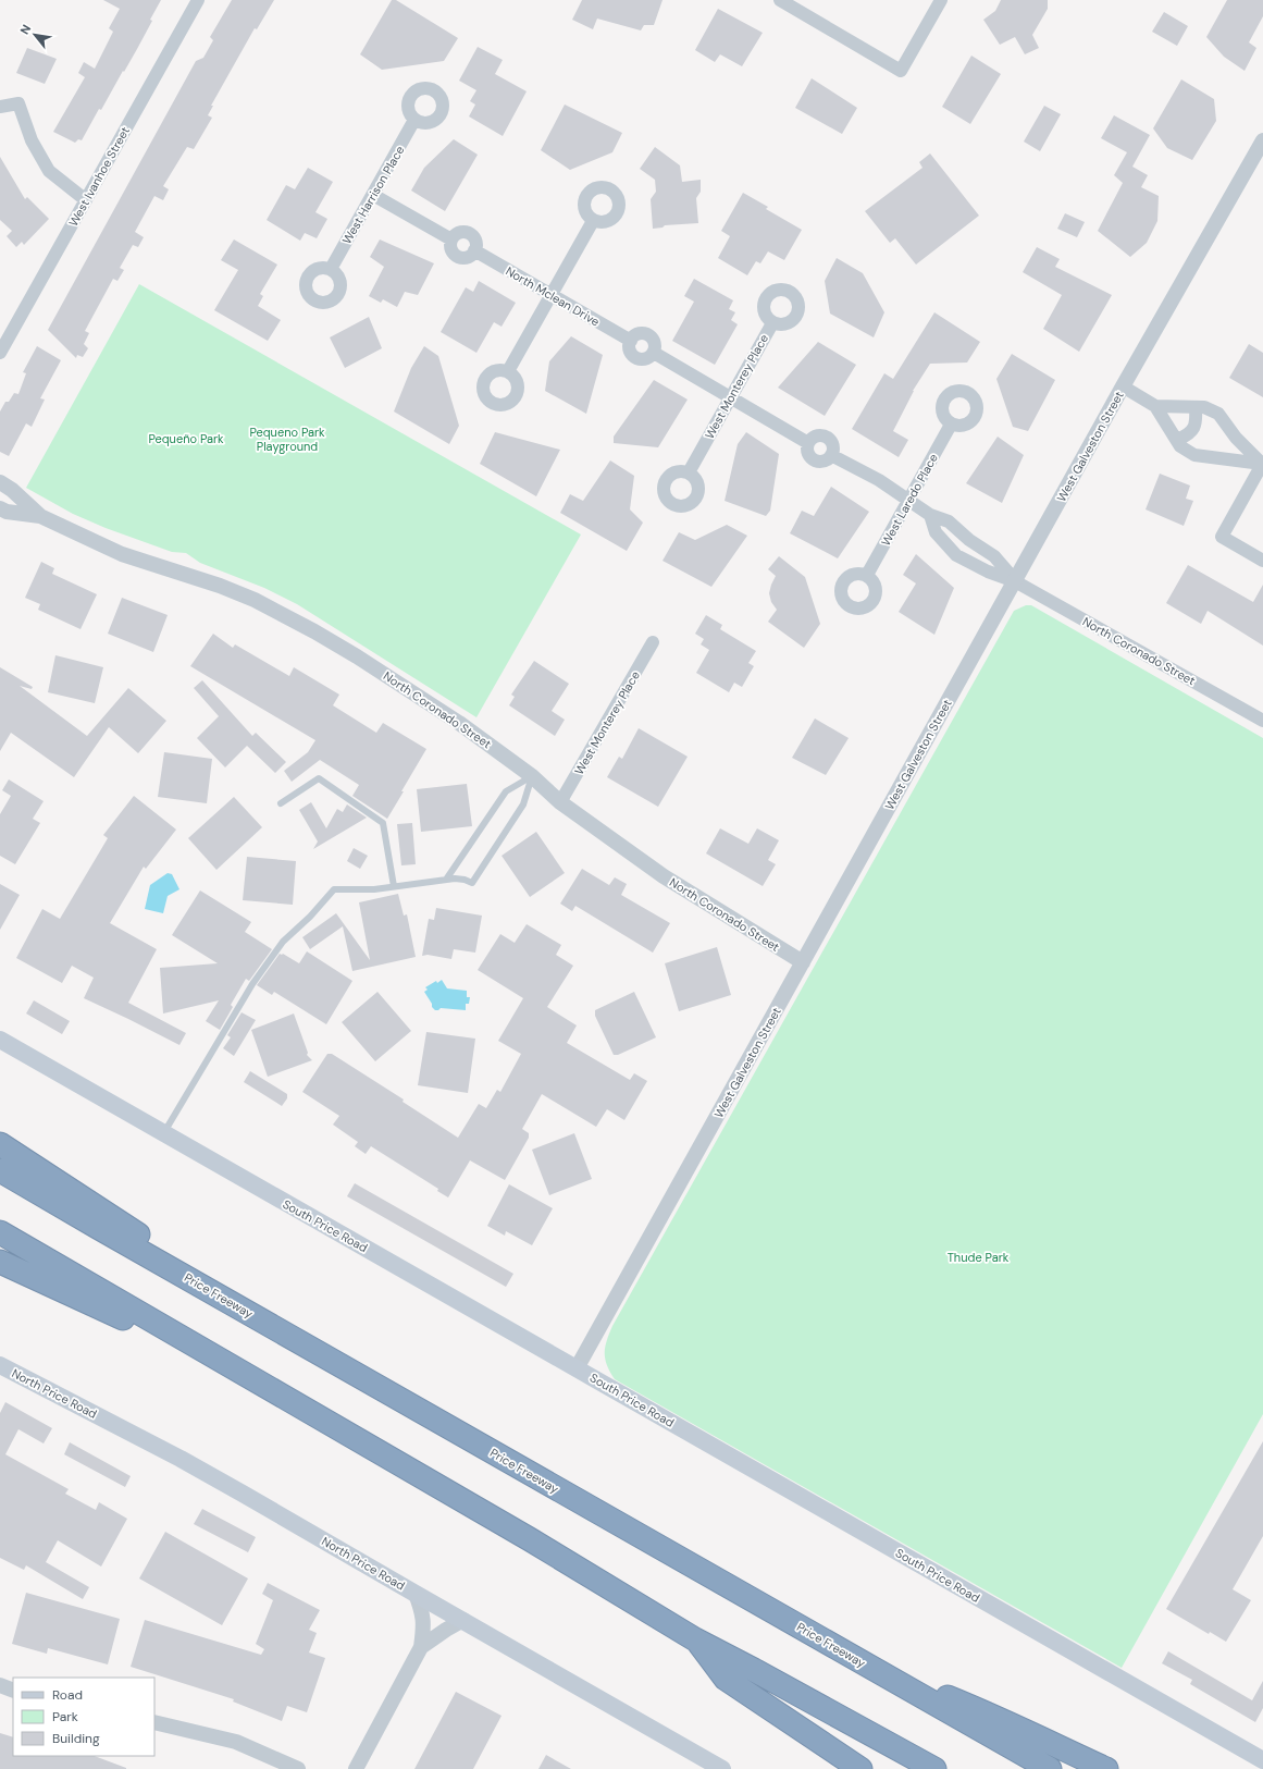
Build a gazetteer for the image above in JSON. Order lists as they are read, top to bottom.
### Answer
{
  "streets": {
    "highway": ["Price Freeway"],
    "main road": ["South Price Road", "North Price Road"],
    "street": [
      "West Ivanhoe Street",
      "West Harrison Place",
      "North Mclean Drive",
      "West Monterey Place",
      "West Galveston Street",
      "West Laredo Place",
      "North Coronado Street"
    ]
  },
  "crossings": [
    ["West Monterey Place", "North Coronado Street"],
    ["West Galveston Street", "North Coronado Street"],
    ["West Galveston Street", "South Price Road"]
  ],
  "parks": ["Pequeno Park Playground", "Pequeño Park", "Thude Park"],
  "legend": ["Road", "Park", "Building"],
  "north": "top left"
}
